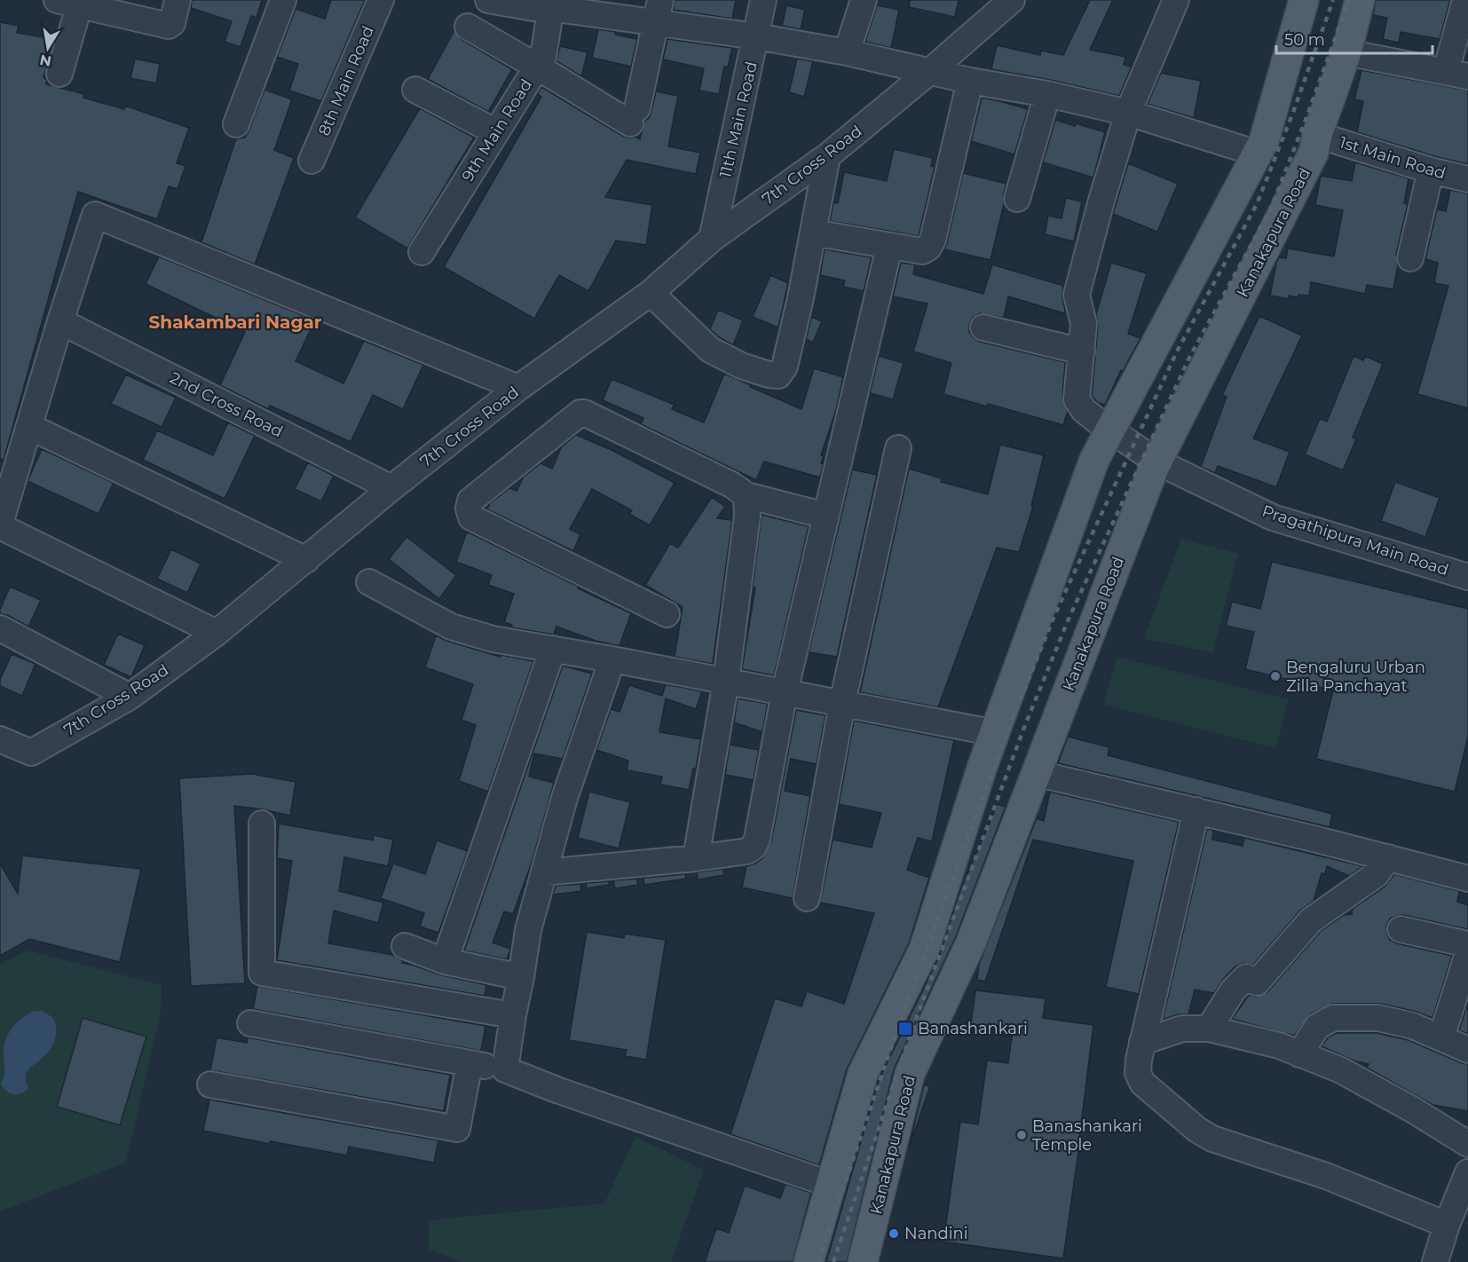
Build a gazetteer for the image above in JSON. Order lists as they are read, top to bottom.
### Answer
{
  "streets": {
    "main road": ["Kanakapura Road"],
    "street": [
      "8th Main Road",
      "11th Main Road",
      "9th Main Road",
      "1st Main Road",
      "7th Cross Road",
      "2nd Cross Road",
      "Pragathipura Main Road"
    ]
  },
  "crossings": [
    ["11th Main Road", "7th Cross Road"],
    ["1st Main Road", "Kanakapura Road"],
    ["7th Cross Road", "2nd Cross Road"],
    ["Kanakapura Road", "Pragathipura Main Road"]
  ],
  "districts": ["Shakambari Nagar"],
  "places": {
    "other": ["Bengaluru Urban Zilla Panchayat", "Banashankari Temple", "Nandini"],
    "transit": ["Banashankari"]
  },
  "scale_bar": "50 m",
  "north": "bottom"
}
